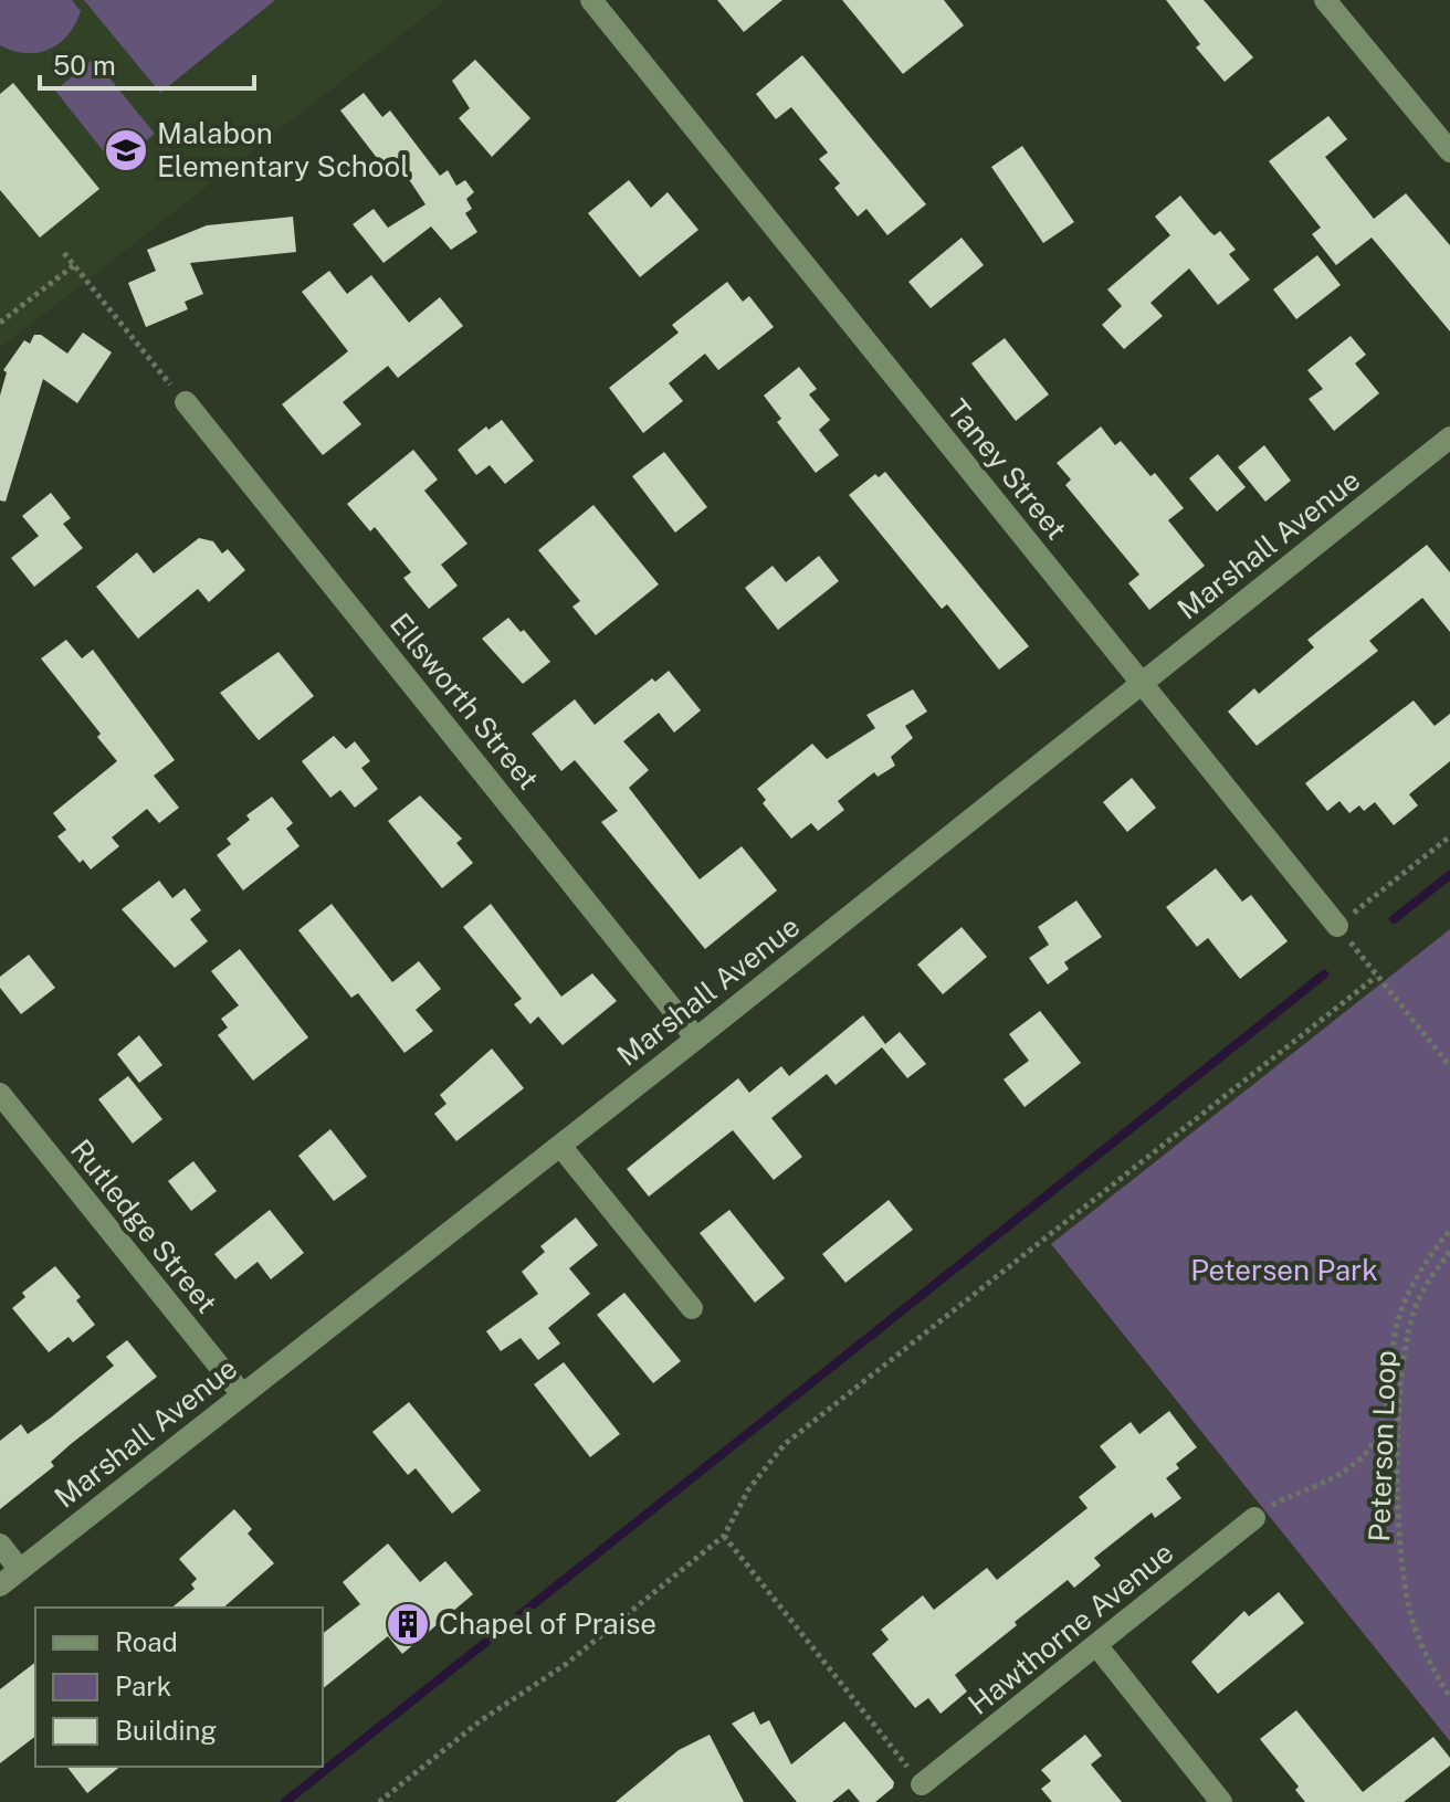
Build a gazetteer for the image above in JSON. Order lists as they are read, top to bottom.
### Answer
{
  "streets": {
    "street": [
      "Taney Street",
      "Marshall Avenue",
      "Ellsworth Street",
      "Rutledge Street",
      "Hawthorne Avenue"
    ],
    "path": ["Peterson Loop"]
  },
  "crossings": [
    ["Taney Street", "Marshall Avenue"],
    ["Marshall Avenue", "Ellsworth Street"],
    ["Marshall Avenue", "Rutledge Street"]
  ],
  "parks": ["Petersen Park"],
  "places": {
    "school or university": ["Malabon Elementary School"],
    "building": ["Chapel of Praise"]
  },
  "legend": ["Road", "Park", "Building"],
  "scale_bar": "50 m"
}
